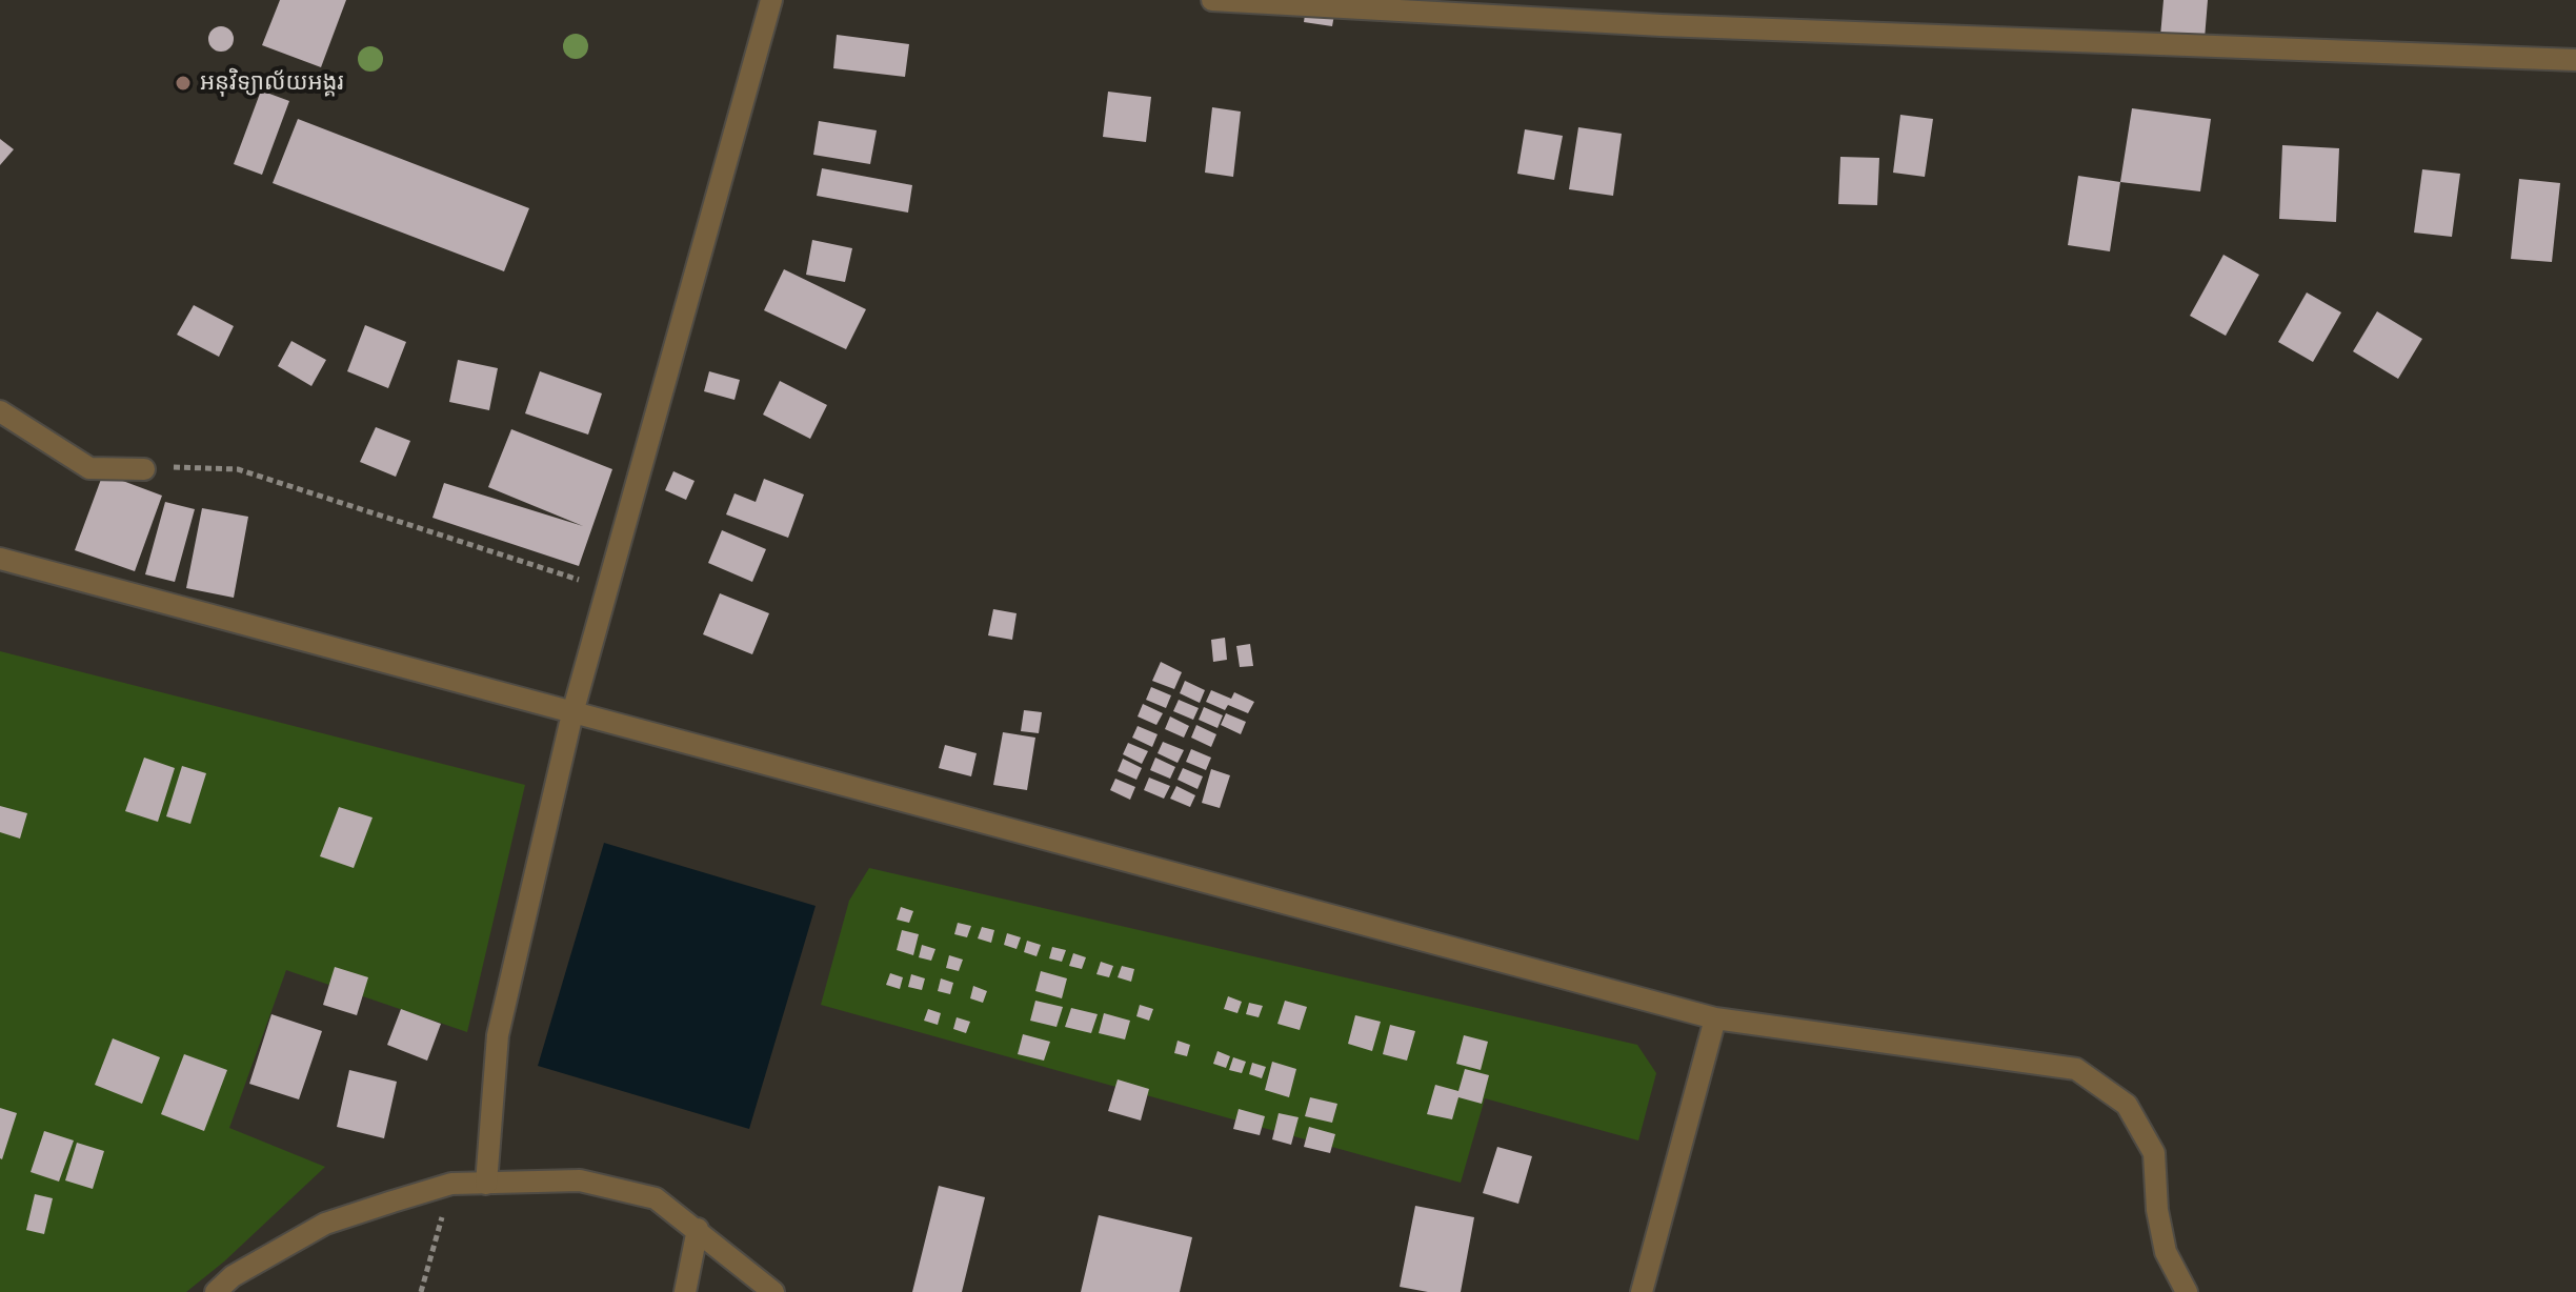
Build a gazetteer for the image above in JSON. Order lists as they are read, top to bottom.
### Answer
{
  "places": ["អនុវិទ្យាល័យអង្គរ"]
}
